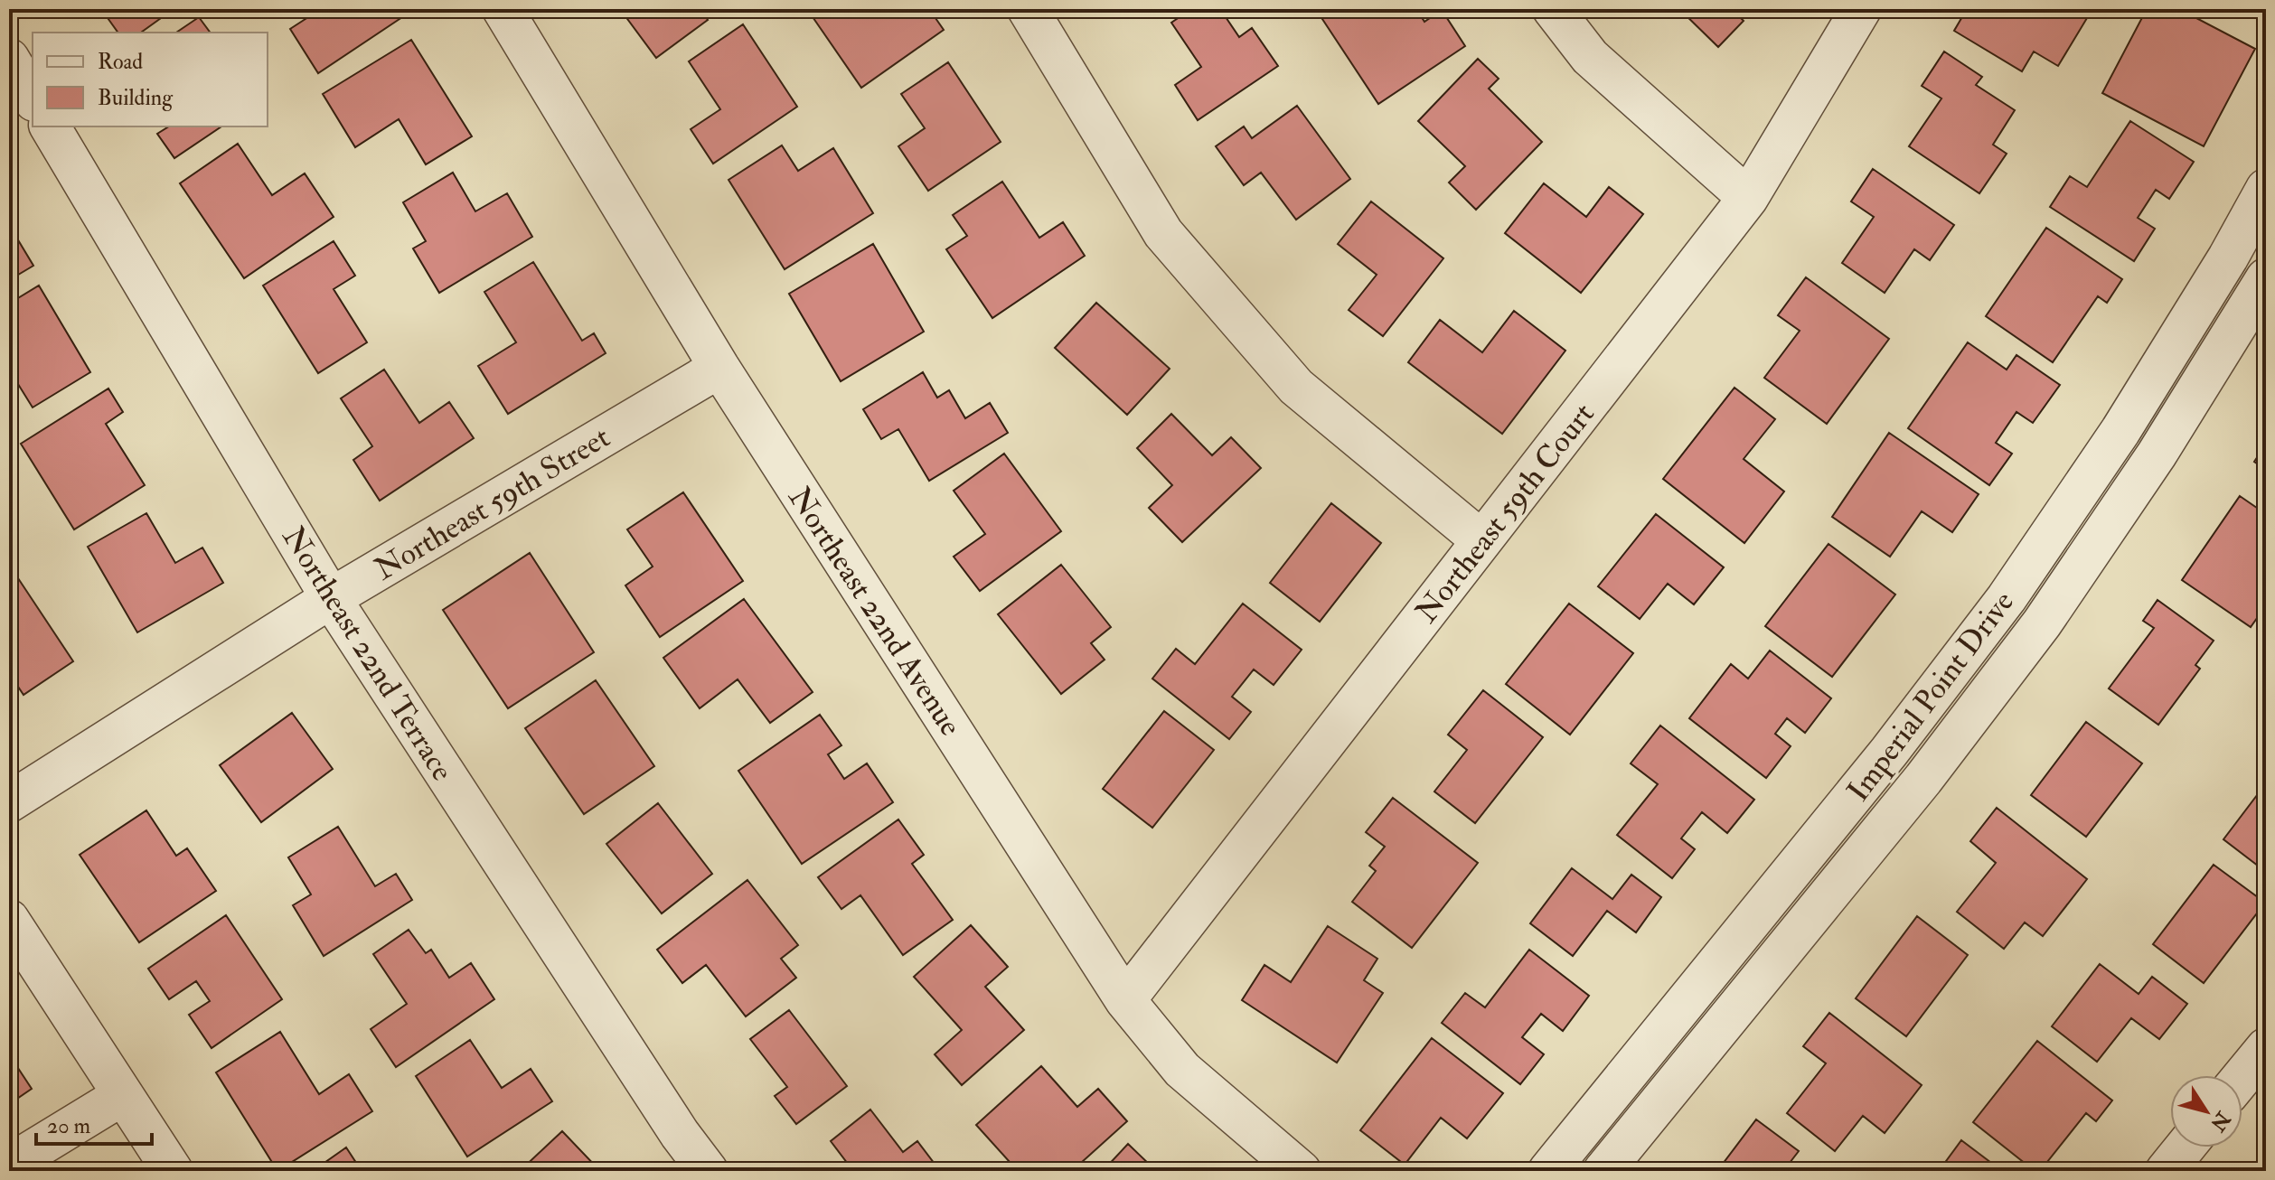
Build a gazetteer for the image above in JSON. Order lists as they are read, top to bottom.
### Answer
{
  "streets": {
    "street": [
      "Northeast 59th Street",
      "Northeast 59th Court",
      "Northeast 22nd Avenue",
      "Northeast 22nd Terrace",
      "Imperial Point Drive"
    ]
  },
  "crossings": [
    ["Northeast 59th Street", "Northeast 22nd Avenue"],
    ["Northeast 59th Street", "Northeast 22nd Terrace"],
    ["Northeast 59th Court", "Northeast 22nd Avenue"]
  ],
  "legend": ["Road", "Building"],
  "scale_bar": "20 m",
  "north": "bottom right"
}
